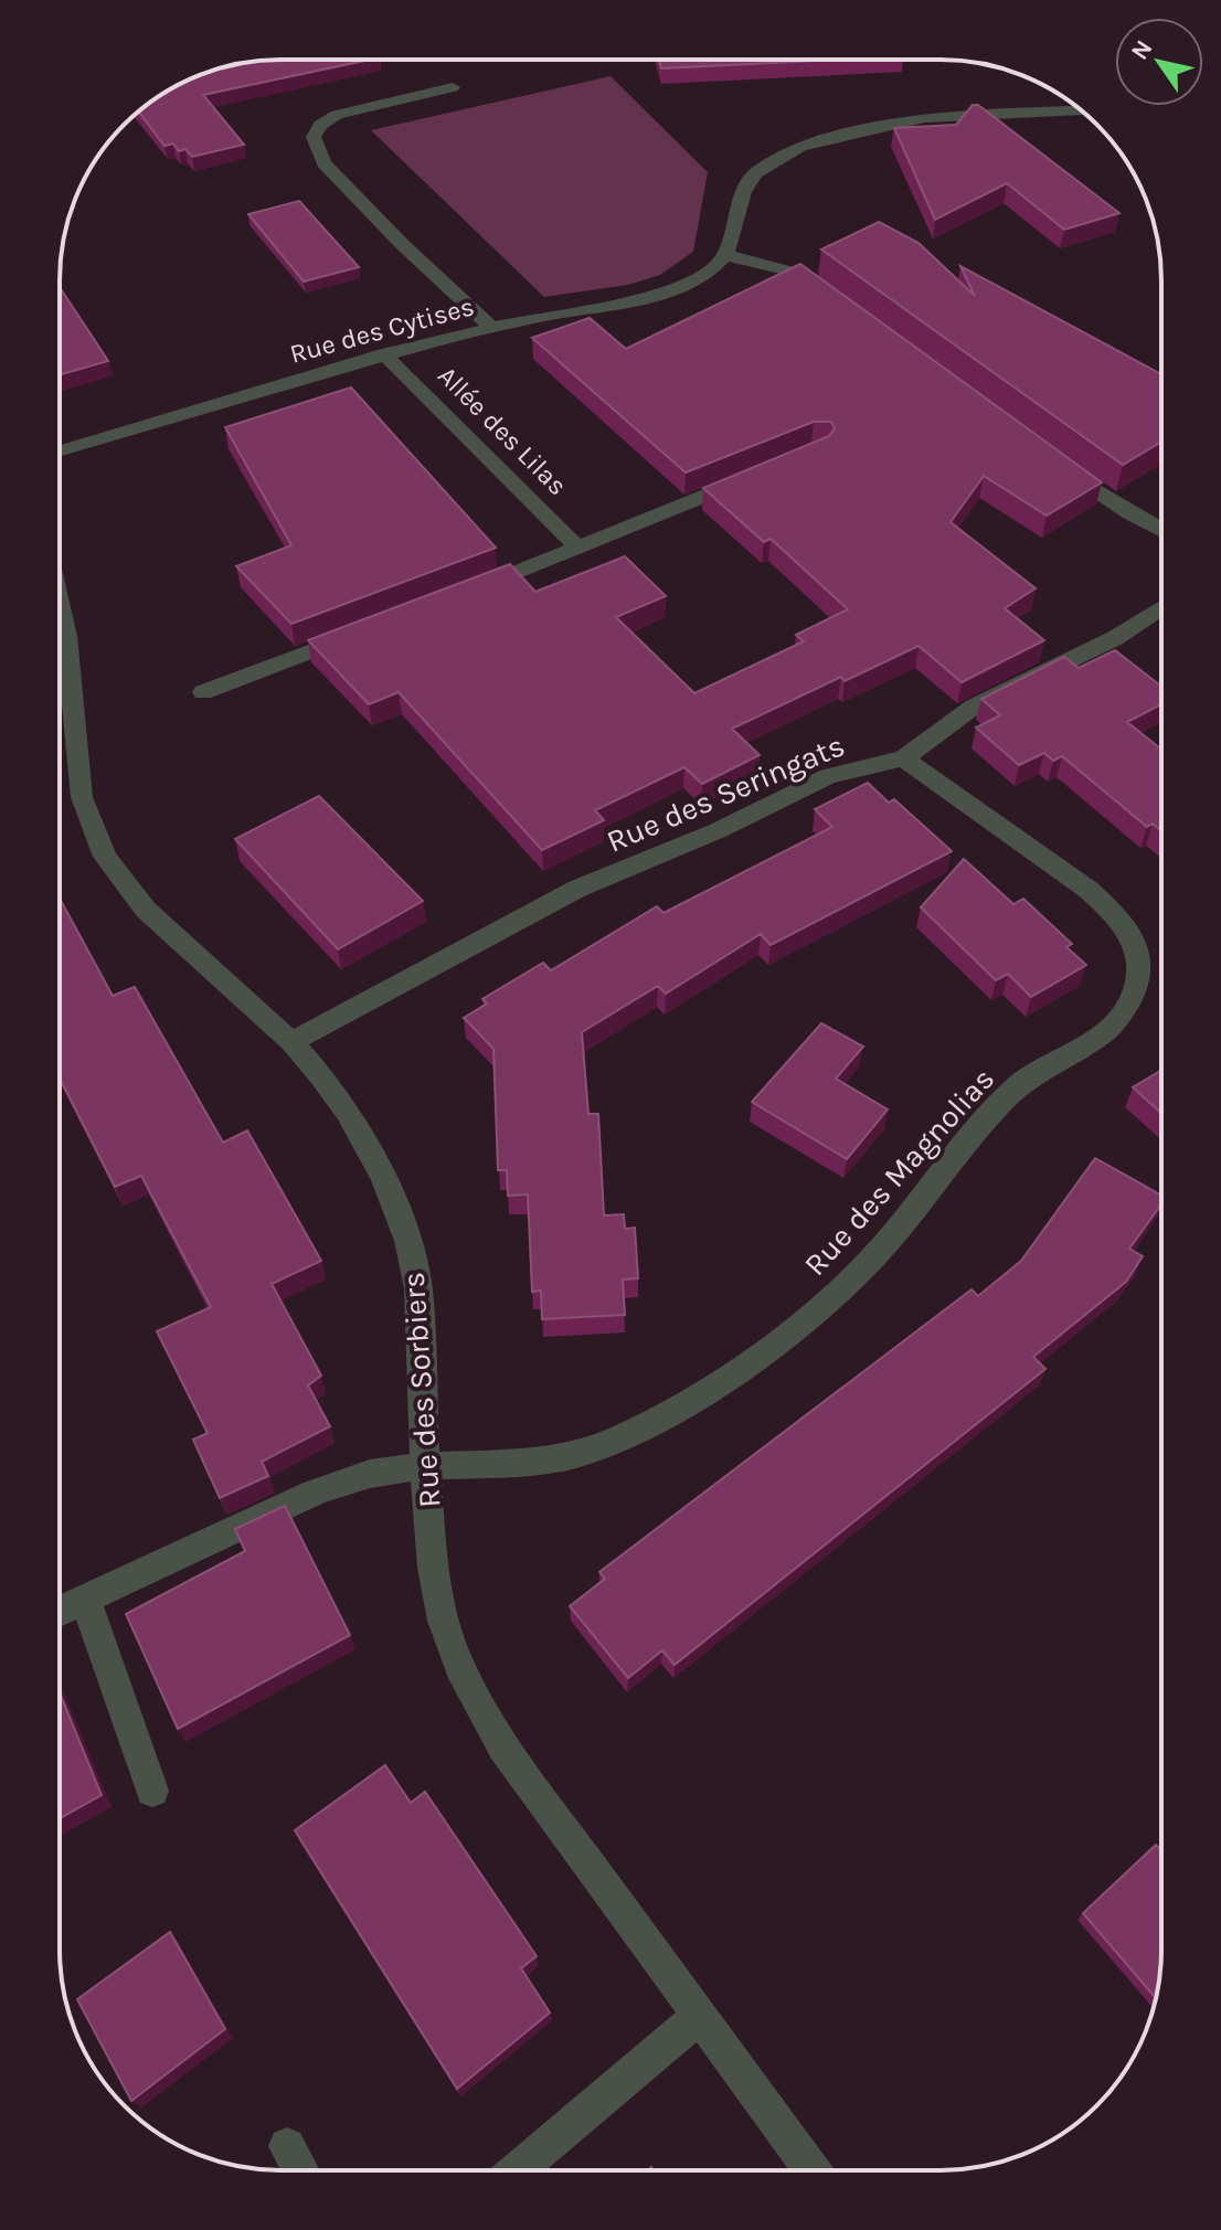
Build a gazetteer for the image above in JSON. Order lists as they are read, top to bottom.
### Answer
{
  "streets": {
    "street": [
      "Rue des Cytises",
      "Allée des Lilas",
      "Rue des Seringats",
      "Rue des Magnolias",
      "Rue des Sorbiers"
    ]
  },
  "crossings": [
    ["Rue des Cytises", "Allée des Lilas"],
    ["Rue des Seringats", "Rue des Magnolias"],
    ["Rue des Seringats", "Rue des Sorbiers"],
    ["Rue des Magnolias", "Rue des Sorbiers"]
  ],
  "north": "top left"
}
